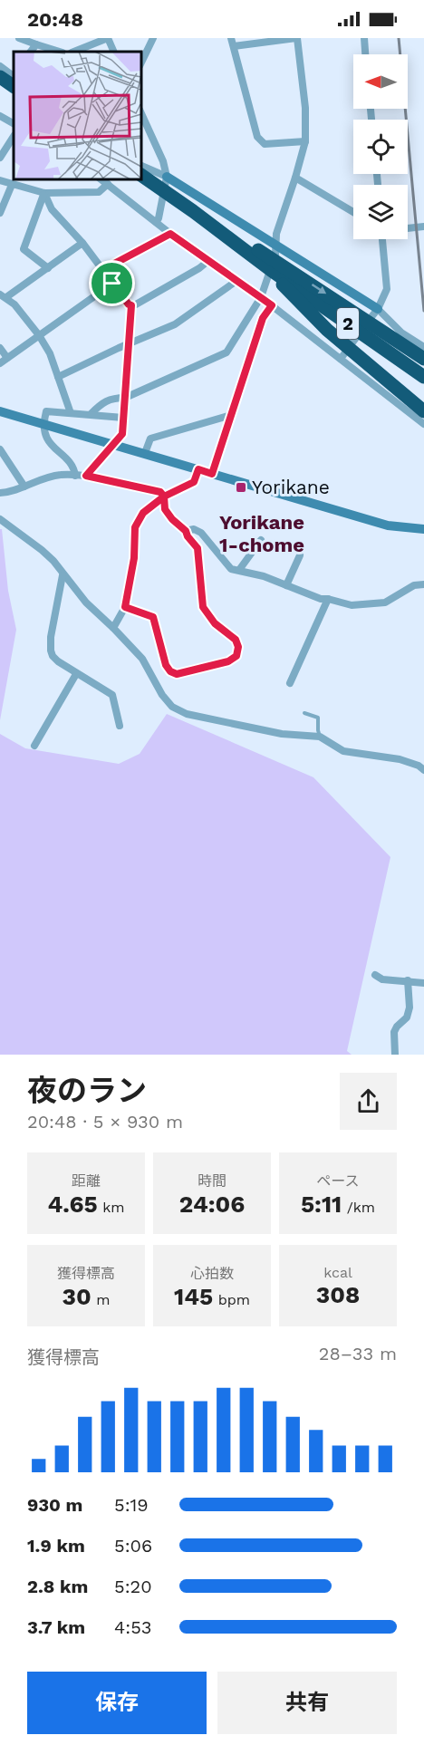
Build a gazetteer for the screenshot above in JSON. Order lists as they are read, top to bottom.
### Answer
{
  "streets": {
    "highway": ["2"]
  },
  "districts": ["Yorikane 1-chome"],
  "places": {
    "transit": ["Yorikane"]
  },
  "north": "left",
  "page": {
    "status": "20:48",
    "heading": ["夜のラン", "20:48 · 5 × 930 m"],
    "stats": [
      ["距離", "4.65 km"],
      ["時間", "24:06"],
      ["ペース", "5:11 /km"],
      ["獲得標高", "30 m"],
      ["心拍数", "145 bpm"],
      ["kcal", "308"]
    ],
    "chart": ["獲得標高", "28–33 m"],
    "list": [
      {
        "name": "930 m",
        "note": "5:19"
      },
      {
        "name": "1.9 km",
        "note": "5:06"
      },
      {
        "name": "2.8 km",
        "note": "5:20"
      },
      {
        "name": "3.7 km",
        "note": "4:53"
      }
    ],
    "buttons": ["保存", "共有"]
  }
}
